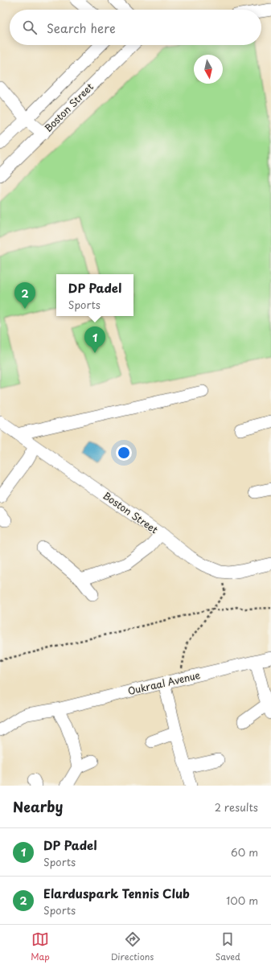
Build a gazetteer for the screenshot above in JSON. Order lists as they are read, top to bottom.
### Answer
{
  "streets": {
    "street": ["Boston Street", "Oukraal Avenue"]
  },
  "north": "bottom",
  "page": {
    "search": "Search here",
    "popup": ["DP Padel", "Sports"],
    "pins": ["2", "1"],
    "heading": ["Nearby", "2 results"],
    "list": [
      {
        "mark": "1",
        "name": "DP Padel",
        "note": "Sports",
        "value": "60 m"
      },
      {
        "mark": "2",
        "name": "Elarduspark Tennis Club",
        "note": "Sports",
        "value": "100 m"
      }
    ],
    "nav": ["Map", "Directions", "Saved"]
  }
}
